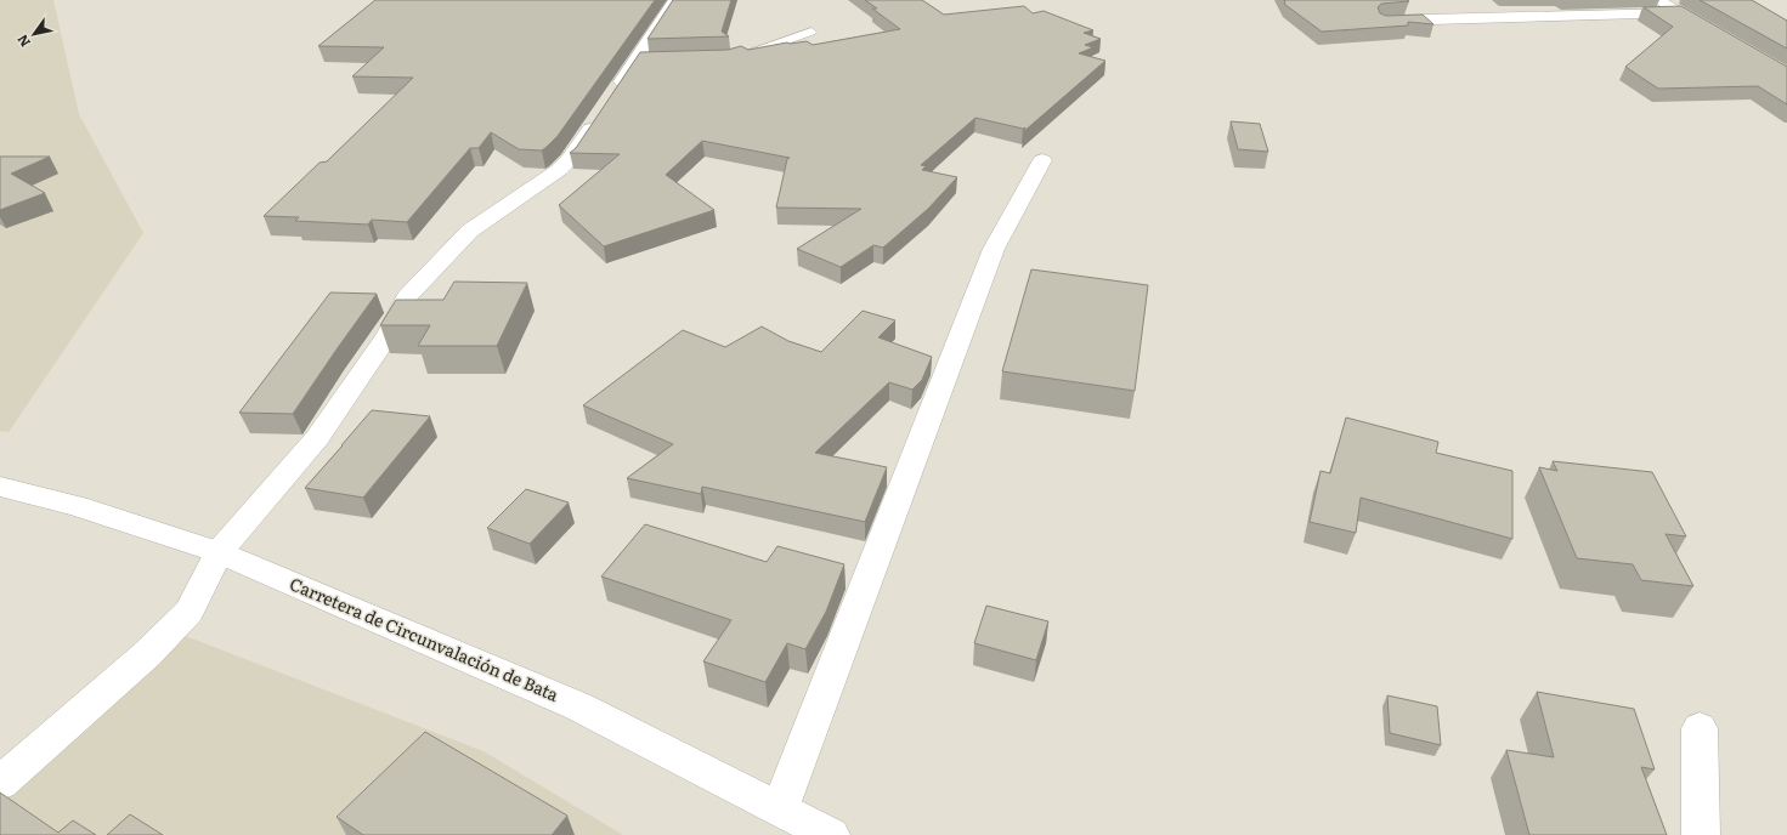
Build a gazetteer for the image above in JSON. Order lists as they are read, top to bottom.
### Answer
{
  "streets": {
    "street": ["Carretera de Circunvalación de Bata"]
  },
  "north": "bottom left"
}
